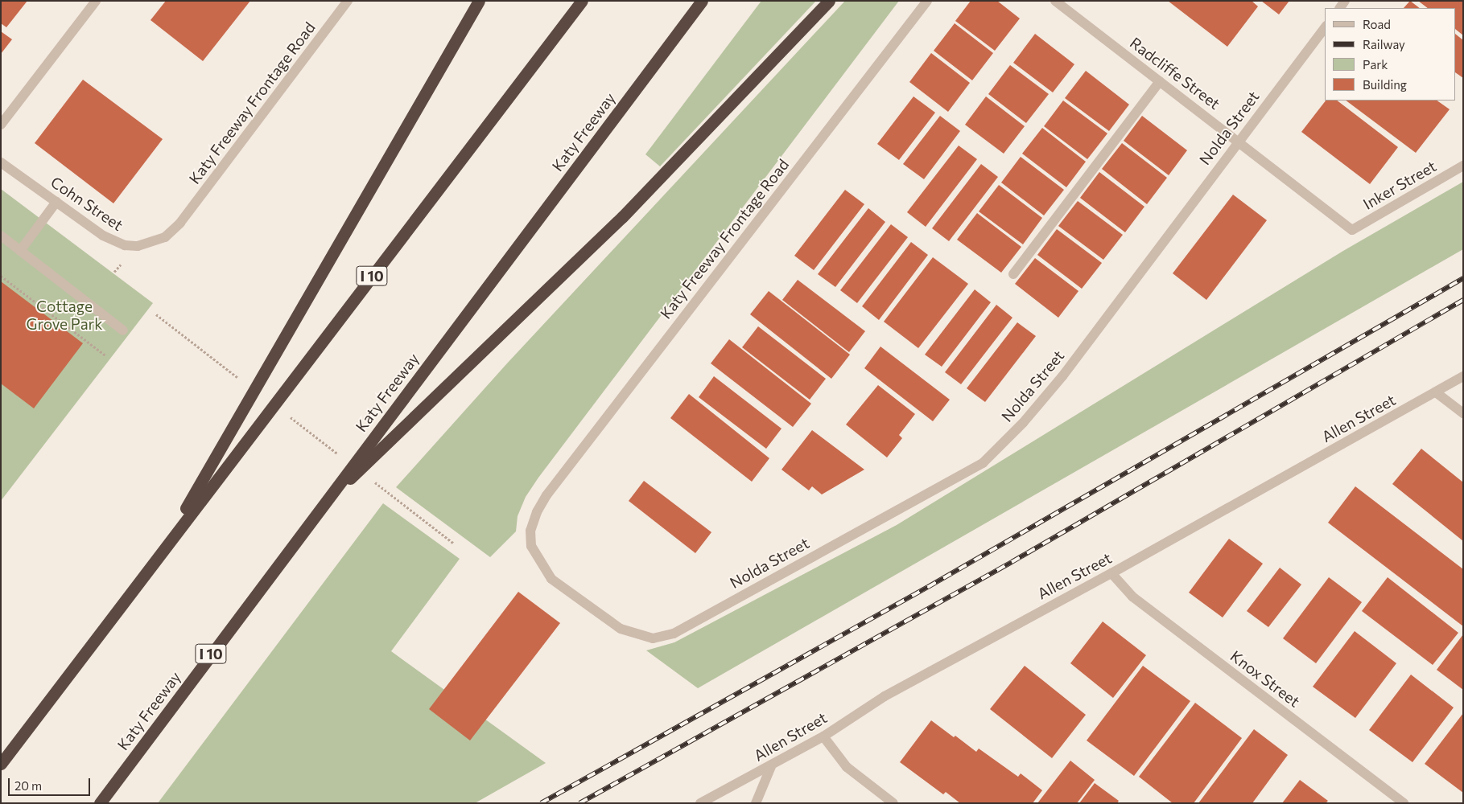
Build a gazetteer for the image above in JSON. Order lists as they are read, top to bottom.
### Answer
{
  "streets": {
    "highway": ["Katy Freeway", "I 10"],
    "street": [
      "Radcliffe Street",
      "Katy Freeway Frontage Road",
      "Nolda Street",
      "Inker Street",
      "Cohn Street",
      "Allen Street",
      "Knox Street"
    ]
  },
  "crossings": [
    ["Radcliffe Street", "Nolda Street"],
    ["Radcliffe Street", "Inker Street"],
    ["Katy Freeway Frontage Road", "Nolda Street"],
    ["Katy Freeway Frontage Road", "Cohn Street"],
    ["Allen Street", "Knox Street"]
  ],
  "parks": ["Cottage Grove Park"],
  "legend": [
    "Road",
    "Railway",
    "Park",
    "Building"
  ],
  "scale_bar": "20 m"
}
